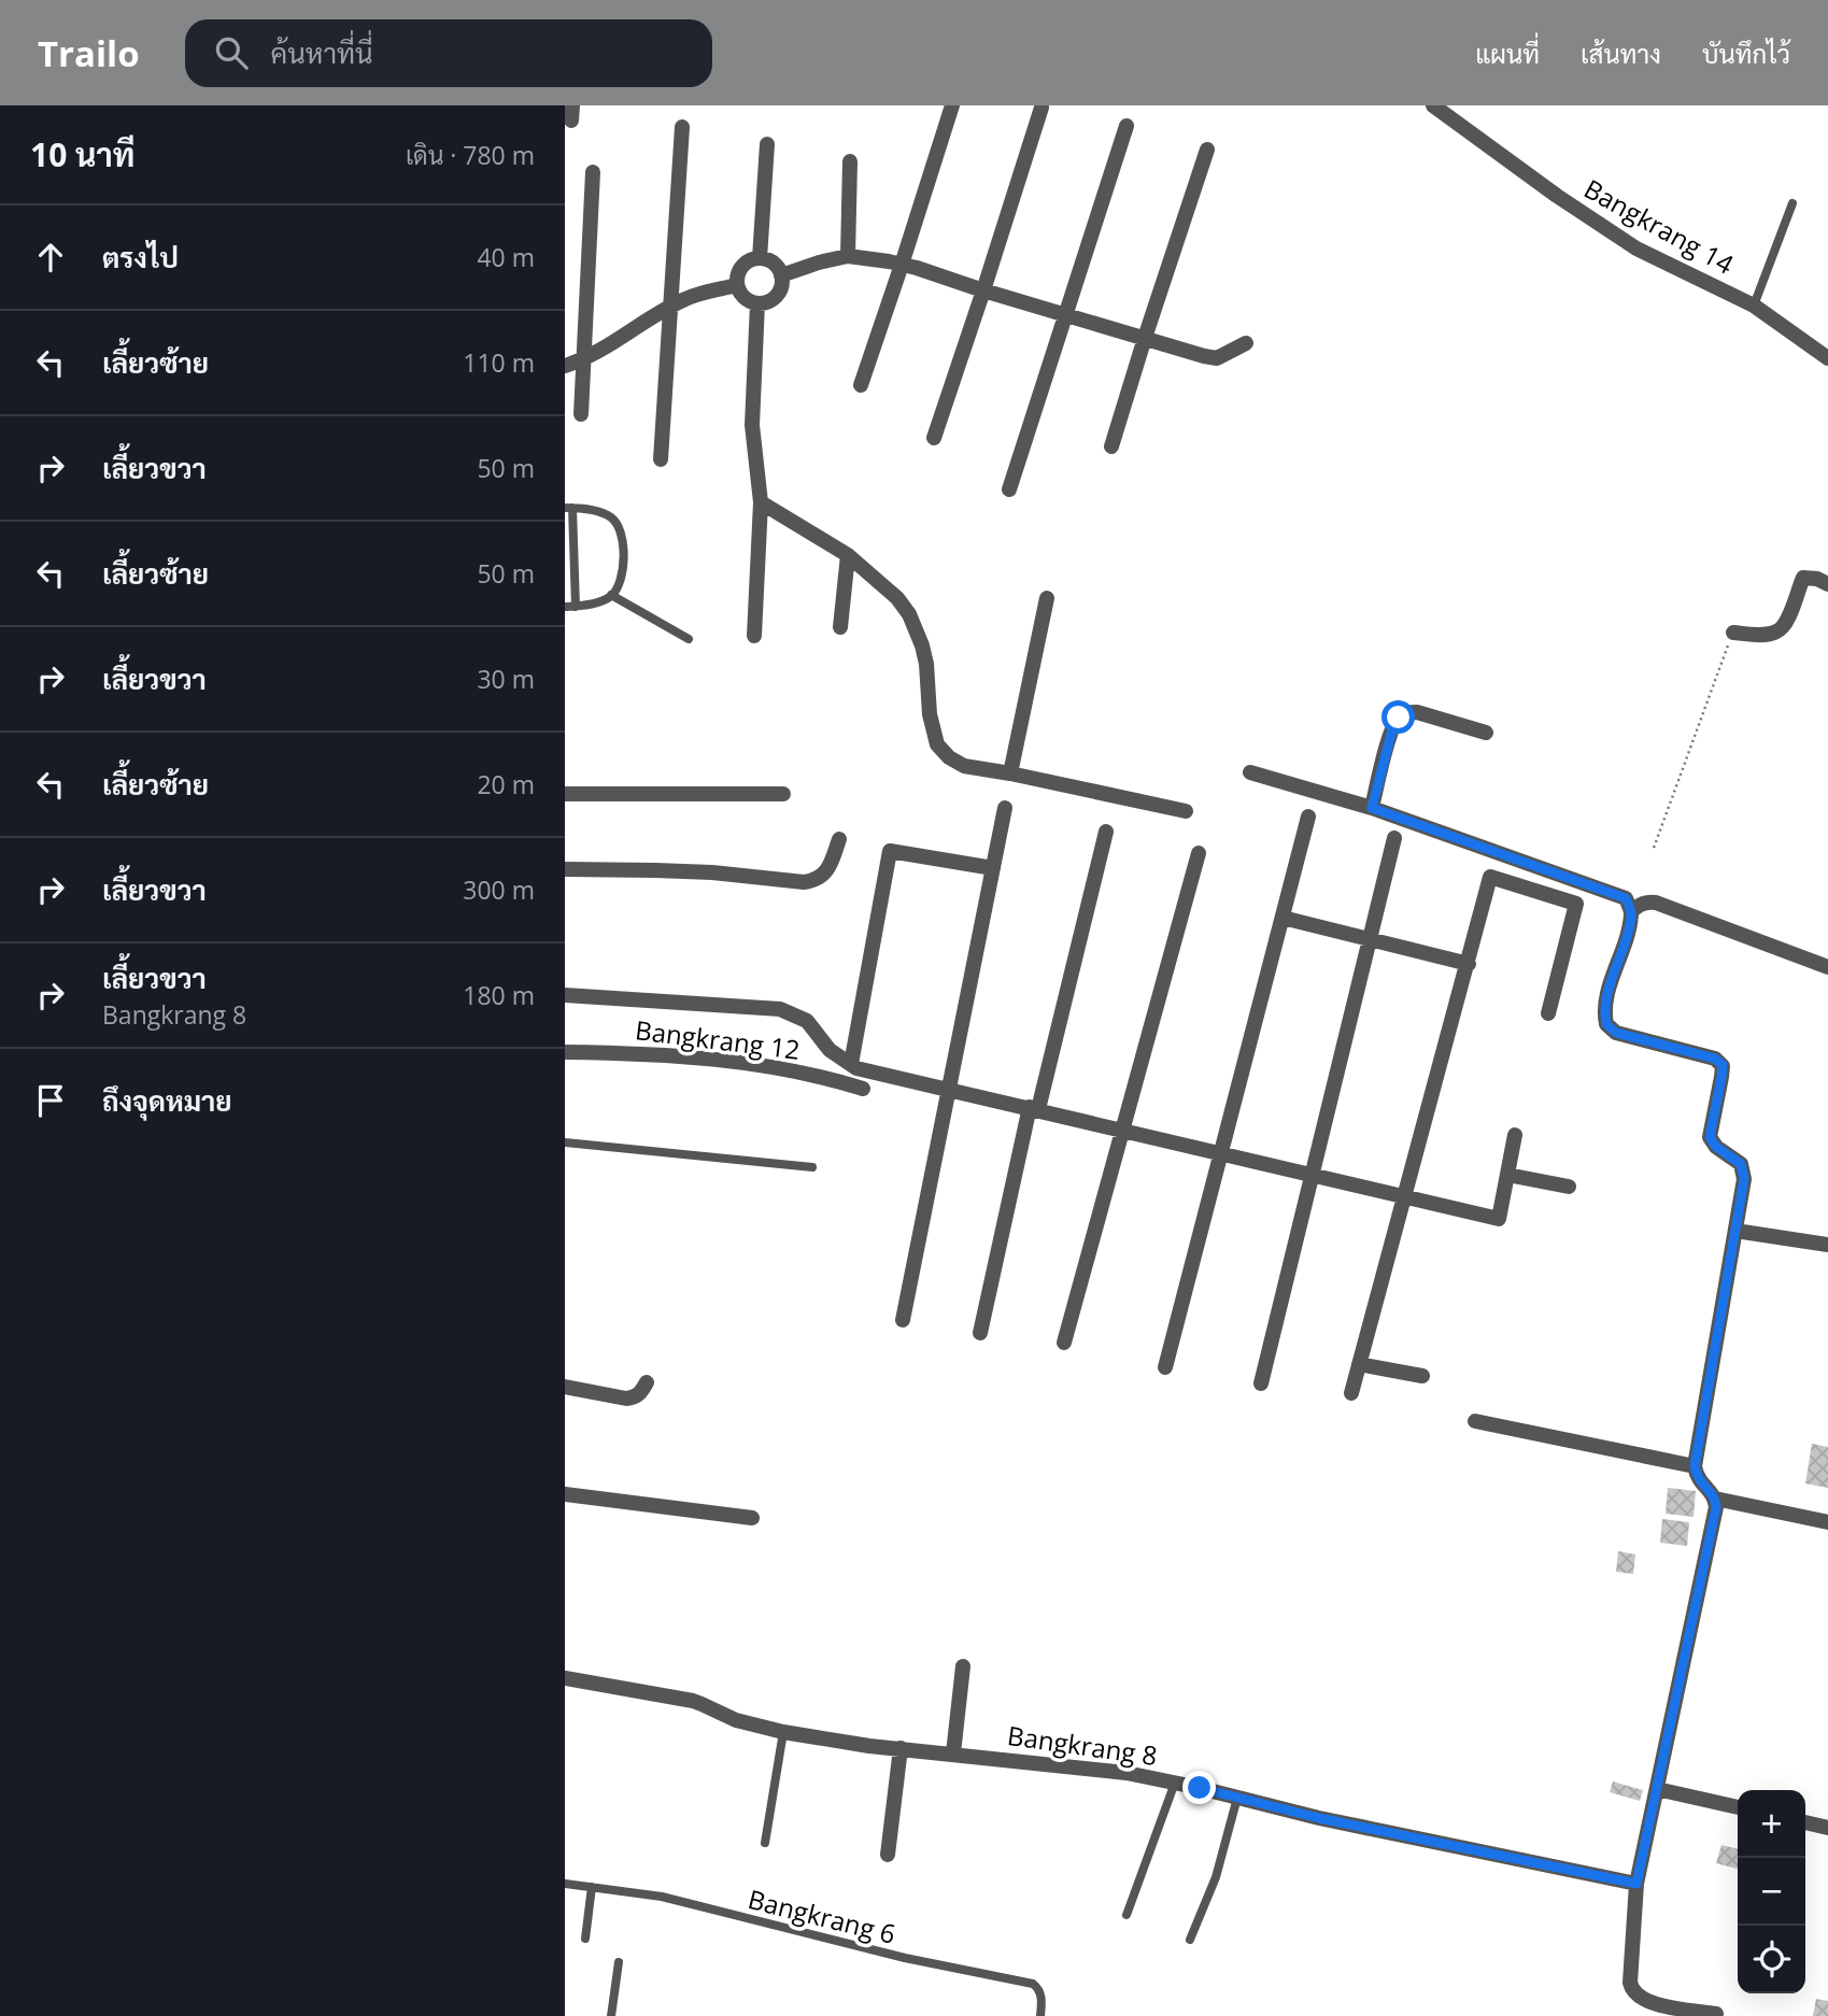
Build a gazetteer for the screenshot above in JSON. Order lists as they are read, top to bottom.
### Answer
{
  "streets": {
    "street": ["Bangkrang 14", "Bangkrang 12", "Bangkrang 8"],
    "lane": ["Bangkrang 6"]
  },
  "page": {
    "header": "Trailo",
    "search": "ค้นหาที่นี่",
    "nav": ["แผนที่", "เส้นทาง", "บันทึกไว้"],
    "heading": ["10 นาที", "เดิน · 780 m"],
    "list": [
      ["ตรงไป", "40 m"],
      ["เลี้ยวซ้าย", "110 m"],
      ["เลี้ยวขวา", "50 m"],
      ["เลี้ยวซ้าย", "50 m"],
      ["เลี้ยวขวา", "30 m"],
      ["เลี้ยวซ้าย", "20 m"],
      ["เลี้ยวขวา", "300 m"],
      ["เลี้ยวขวา", "Bangkrang 8", "180 m"],
      "ถึงจุดหมาย"
    ],
    "map_buttons": ["+", "−"]
  }
}
